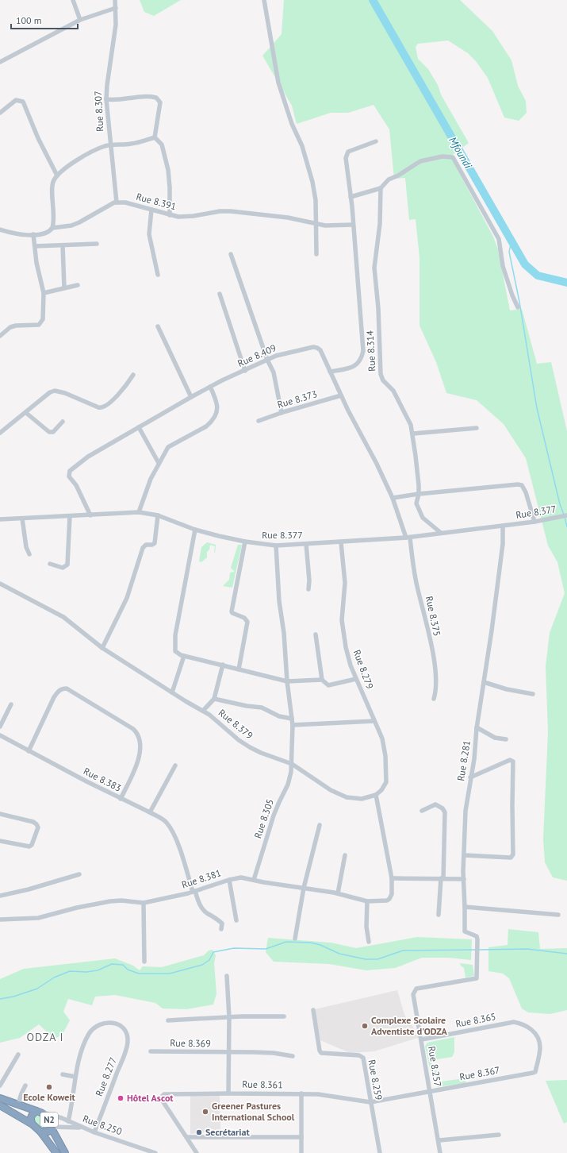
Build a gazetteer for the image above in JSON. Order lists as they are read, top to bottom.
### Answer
{
  "streets": {
    "highway": ["N2"],
    "street": [
      "Rue 8.307",
      "Rue 8.391",
      "Rue 8.314",
      "Rue 8.409",
      "Rue 8.373",
      "Rue 8.377",
      "Rue 8.375",
      "Rue 8.279",
      "Rue 8.379",
      "Rue 8.281",
      "Rue 8.383",
      "Rue 8.305",
      "Rue 8.381",
      "Rue 8.365",
      "Rue 8.369",
      "Rue 8.257",
      "Rue 8.367",
      "Rue 8.277",
      "Rue 8.259",
      "Rue 8.361",
      "Rue 8.250"
    ]
  },
  "crossings": [
    ["Rue 8.307", "Rue 8.391"],
    ["Rue 8.314", "Rue 8.377"],
    ["Rue 8.409", "Rue 8.373"],
    ["Rue 8.409", "Rue 8.377"],
    ["Rue 8.409", "Rue 8.375"],
    ["Rue 8.377", "Rue 8.375"],
    ["Rue 8.377", "Rue 8.279"],
    ["Rue 8.377", "Rue 8.281"],
    ["Rue 8.377", "Rue 8.305"],
    ["Rue 8.279", "Rue 8.379"],
    ["Rue 8.379", "Rue 8.305"],
    ["Rue 8.281", "Rue 8.257"],
    ["Rue 8.383", "Rue 8.381"],
    ["Rue 8.305", "Rue 8.381"],
    ["Rue 8.365", "Rue 8.257"],
    ["Rue 8.365", "Rue 8.367"],
    ["Rue 8.369", "Rue 8.361"],
    ["Rue 8.257", "Rue 8.367"],
    ["Rue 8.367", "Rue 8.259"],
    ["Rue 8.367", "Rue 8.361"],
    ["Rue 8.277", "Rue 8.250"],
    ["Rue 8.259", "Rue 8.361"],
    ["N2", "Rue 8.250"]
  ],
  "districts": ["ODZA I"],
  "water": ["Mfoundi"],
  "places": [
    "Complexe Scolaire Adventiste d'ODZA",
    "Ecole Koweit",
    "Hôtel Ascot",
    "Greener Pastures International School",
    "Secrétariat"
  ],
  "scale_bar": "100 m"
}
